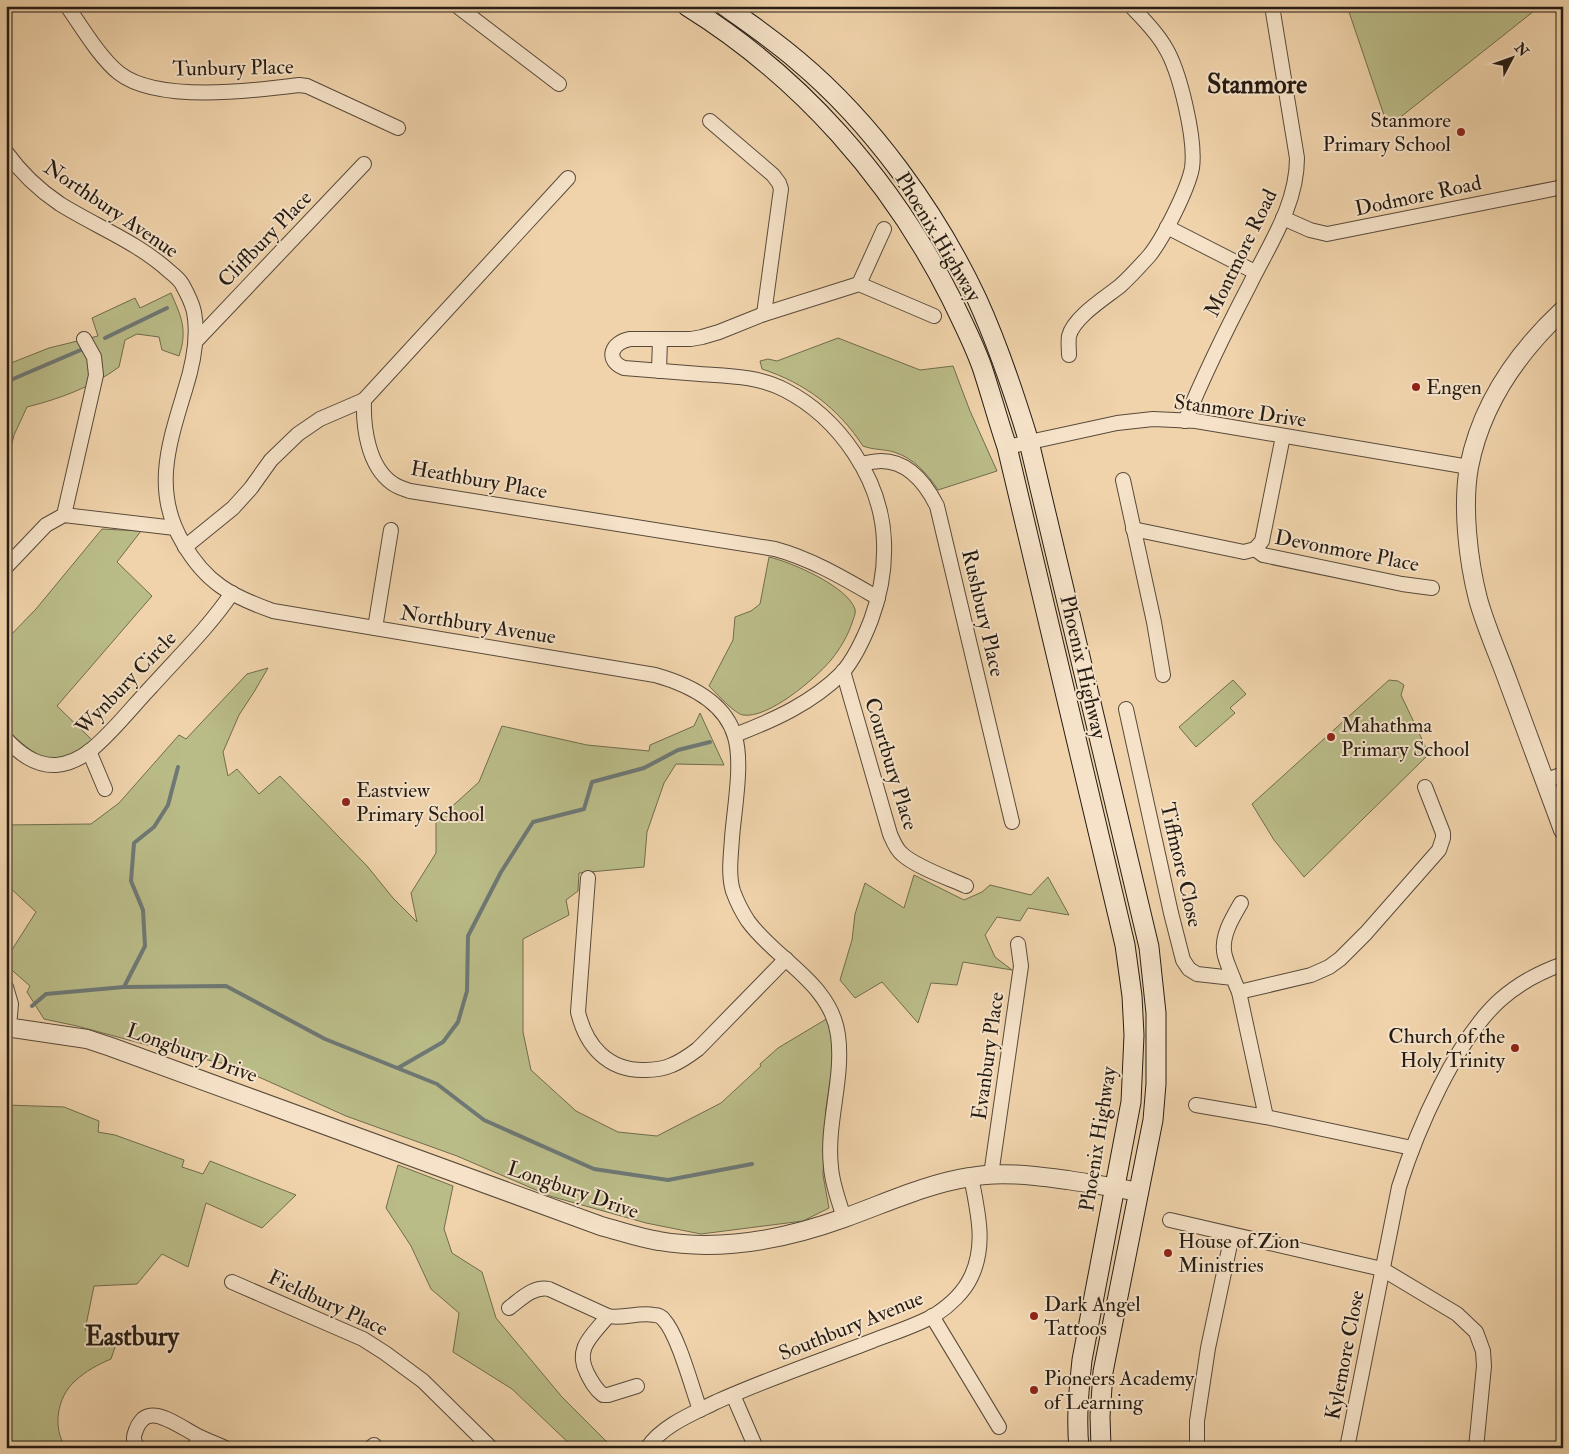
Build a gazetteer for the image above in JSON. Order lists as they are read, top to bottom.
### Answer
{
  "streets": {
    "main road": ["Phoenix Highway"],
    "street": [
      "Tunbury Place",
      "Dodmore Road",
      "Northbury Avenue",
      "Cliffbury Place",
      "Montmore Road",
      "Stanmore Drive",
      "Heathbury Place",
      "Devonmore Place",
      "Rushbury Place",
      "Wynbury Circle",
      "Courtbury Place",
      "Tiffmore Close",
      "Longbury Drive",
      "Evanbury Place",
      "Fieldbury Place",
      "Southbury Avenue",
      "Kylemore Close"
    ]
  },
  "crossings": [
    ["Dodmore Road", "Montmore Road"],
    ["Northbury Avenue", "Cliffbury Place"],
    ["Northbury Avenue", "Wynbury Circle"],
    ["Northbury Avenue", "Longbury Drive"],
    ["Phoenix Highway", "Stanmore Drive"],
    ["Phoenix Highway", "Longbury Drive"],
    ["Montmore Road", "Stanmore Drive"],
    ["Stanmore Drive", "Devonmore Place"],
    ["Longbury Drive", "Evanbury Place"],
    ["Longbury Drive", "Southbury Avenue"]
  ],
  "districts": ["Stanmore", "Eastbury"],
  "places": [
    "Stanmore Primary School",
    "Engen",
    "Mahathma Primary School",
    "Eastview Primary School",
    "Church of the Holy Trinity",
    "House of Zion Ministries",
    "Dark Angel Tattoos",
    "Pioneers Academy of Learning"
  ],
  "north": "top right"
}
